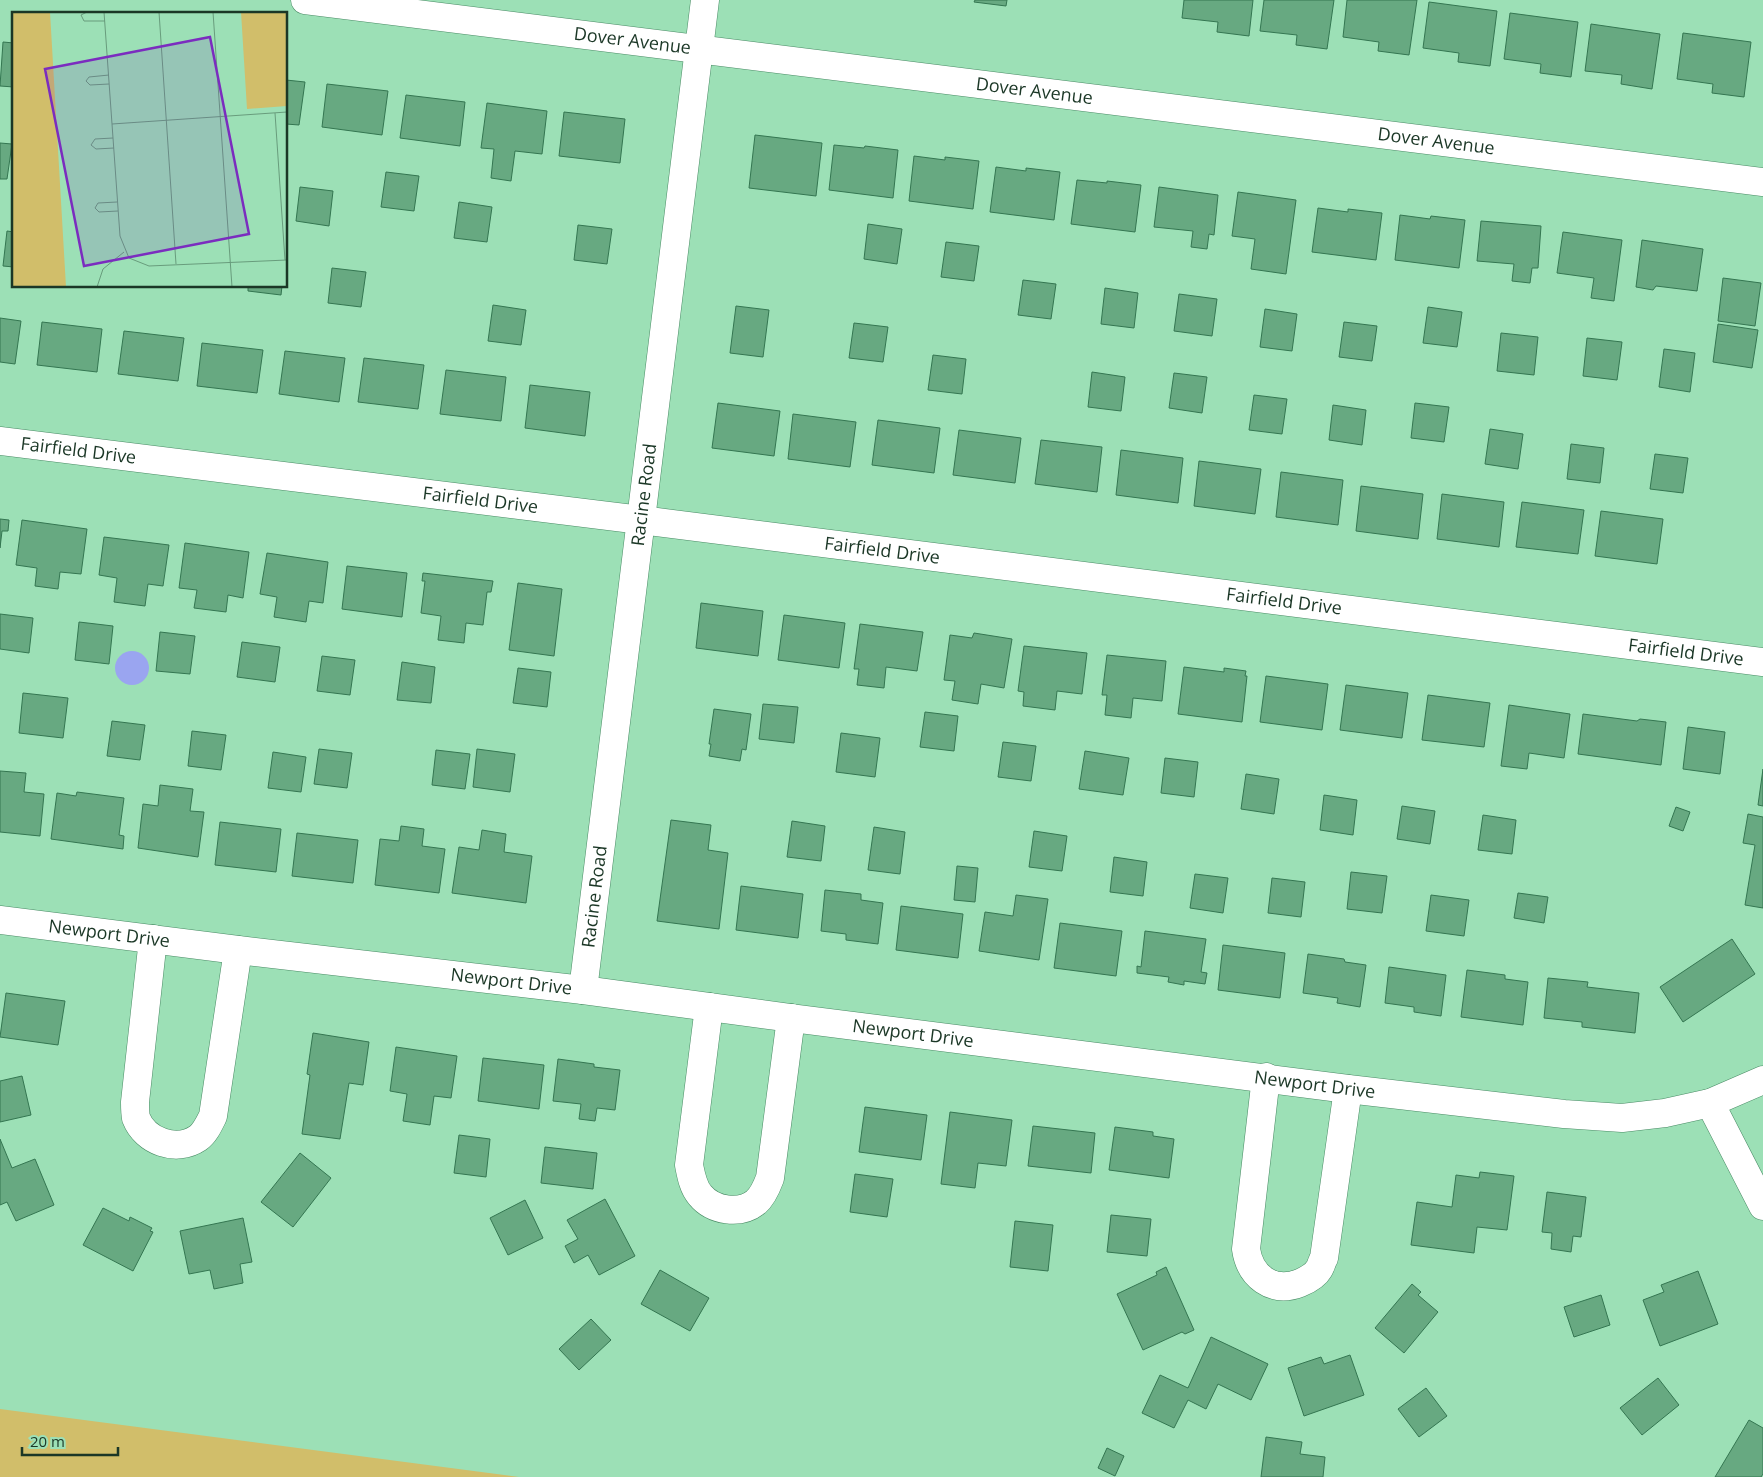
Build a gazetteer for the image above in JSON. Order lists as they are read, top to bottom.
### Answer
{
  "streets": {
    "street": [
      "Dover Avenue",
      "Fairfield Drive",
      "Racine Road",
      "Newport Drive"
    ]
  },
  "crossings": [
    ["Dover Avenue", "Racine Road"],
    ["Fairfield Drive", "Racine Road"],
    ["Racine Road", "Newport Drive"]
  ],
  "scale_bar": "20 m"
}
